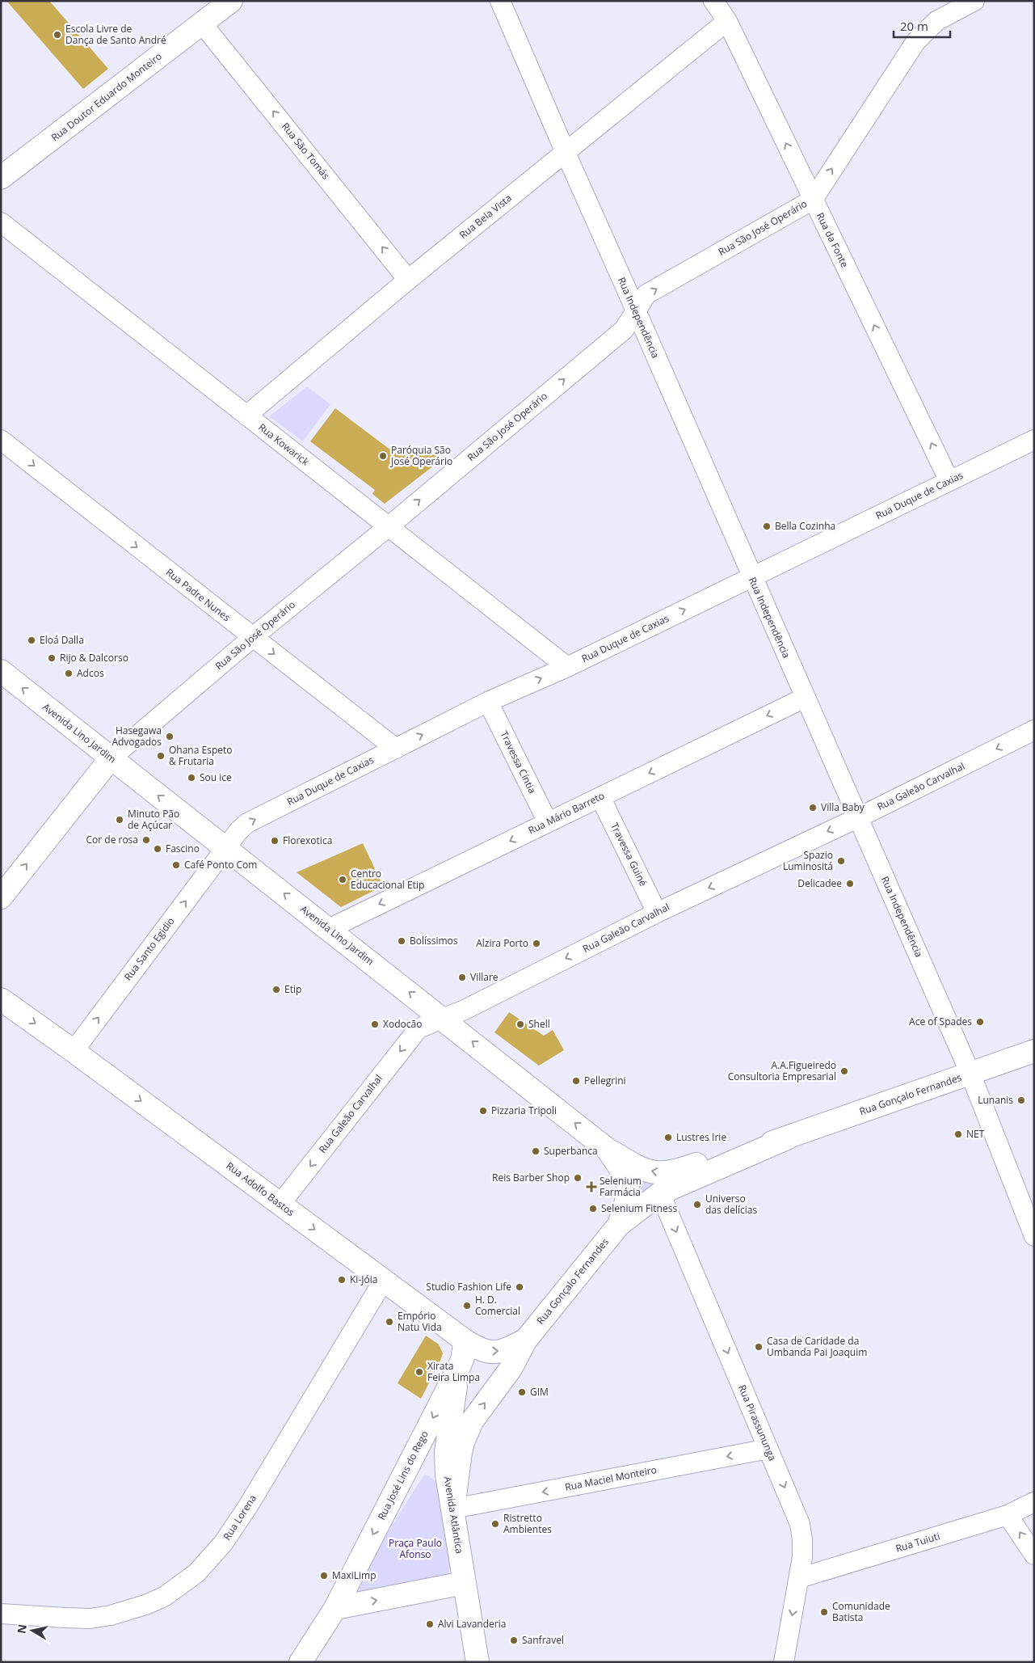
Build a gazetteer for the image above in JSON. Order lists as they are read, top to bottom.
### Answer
{
  "streets": {
    "main road": [
      "Rua Doutor Eduardo Monteiro",
      "Rua São José Operário",
      "Avenida Lino Jardim",
      "Rua Gonçalo Fernandes",
      "Rua Adolfo Bastos",
      "Rua José Lins do Rego",
      "Avenida Atlântica"
    ],
    "street": [
      "Rua São Tomás",
      "Rua Bela Vista",
      "Rua da Fonte",
      "Rua Independência",
      "Rua Kowarick",
      "Rua Duque de Caxias",
      "Rua Padre Nunes",
      "Travessa Cíntia",
      "Rua Galeão Carvalhal",
      "Rua Mário Barreto",
      "Travessa Guiné",
      "Rua Santo Egidio",
      "Rua Pirassununga",
      "Rua Maciel Monteiro",
      "Rua Lorena",
      "Rua Tuiuti"
    ]
  },
  "crossings": [
    ["Rua Doutor Eduardo Monteiro", "Rua São Tomás"],
    ["Rua São Tomás", "Rua Bela Vista"],
    ["Rua Bela Vista", "Rua da Fonte"],
    ["Rua Bela Vista", "Rua Independência"],
    ["Rua Bela Vista", "Rua Kowarick"],
    ["Rua São José Operário", "Rua da Fonte"],
    ["Rua São José Operário", "Rua Independência"],
    ["Rua São José Operário", "Rua Kowarick"],
    ["Rua São José Operário", "Rua Padre Nunes"],
    ["Rua São José Operário", "Avenida Lino Jardim"],
    ["Rua da Fonte", "Rua Duque de Caxias"],
    ["Rua Independência", "Rua Duque de Caxias"],
    ["Rua Independência", "Rua Galeão Carvalhal"],
    ["Rua Independência", "Rua Mário Barreto"],
    ["Rua Independência", "Rua Gonçalo Fernandes"],
    ["Rua Kowarick", "Rua Duque de Caxias"],
    ["Rua Duque de Caxias", "Rua Padre Nunes"],
    ["Rua Duque de Caxias", "Avenida Lino Jardim"],
    ["Rua Duque de Caxias", "Travessa Cíntia"],
    ["Rua Duque de Caxias", "Rua Santo Egidio"],
    ["Avenida Lino Jardim", "Rua Galeão Carvalhal"],
    ["Avenida Lino Jardim", "Rua Mário Barreto"],
    ["Avenida Lino Jardim", "Rua Santo Egidio"],
    ["Avenida Lino Jardim", "Rua Gonçalo Fernandes"],
    ["Travessa Cíntia", "Rua Mário Barreto"],
    ["Rua Galeão Carvalhal", "Travessa Guiné"],
    ["Rua Galeão Carvalhal", "Rua Adolfo Bastos"],
    ["Rua Mário Barreto", "Travessa Guiné"],
    ["Rua Santo Egidio", "Rua Adolfo Bastos"],
    ["Rua Gonçalo Fernandes", "Rua Adolfo Bastos"],
    ["Rua Gonçalo Fernandes", "Rua Pirassununga"],
    ["Rua Gonçalo Fernandes", "Rua Maciel Monteiro"],
    ["Rua Gonçalo Fernandes", "Avenida Atlântica"],
    ["Rua Adolfo Bastos", "Rua José Lins do Rego"],
    ["Rua Adolfo Bastos", "Rua Lorena"],
    ["Rua Pirassununga", "Rua Maciel Monteiro"],
    ["Rua Pirassununga", "Rua Tuiuti"],
    ["Rua José Lins do Rego", "Avenida Atlântica"],
    ["Rua Maciel Monteiro", "Avenida Atlântica"]
  ],
  "one_way": [
    "Rua São Tomás",
    "Rua São José Operário",
    "Rua da Fonte",
    "Rua Duque de Caxias",
    "Rua Padre Nunes",
    "Avenida Lino Jardim",
    "Rua Galeão Carvalhal",
    "Rua Mário Barreto",
    "Rua Santo Egidio",
    "Rua Adolfo Bastos",
    "Rua Pirassununga",
    "Rua José Lins do Rego",
    "Rua Maciel Monteiro"
  ],
  "parks": ["Praça Paulo Afonso"],
  "places": {
    "other": [
      "Escola Livre de Dança de Santo André",
      "Paróquia São José Operário",
      "Bella Cozinha",
      "Eloá Dalla",
      "Rijo & Dalcorso",
      "Adcos",
      "Hasegawa Advogados",
      "Ohana Espeto & Frutaria",
      "Sou ice",
      "Villa Baby",
      "Minuto Pão de Açúcar",
      "Cor de rosa",
      "Florexotica",
      "Fascino",
      "Spazio Luminositá",
      "Café Ponto Com",
      "Centro Educacional Etip",
      "Delicadee",
      "Bolíssimos",
      "Alzira Porto",
      "Villare",
      "Etip",
      "Ace of Spades",
      "Xodocão",
      "Shell",
      "A.A.Figueiredo Consultoria Empresarial",
      "Pellegrini",
      "Lunanis",
      "Pizzaria Tripoli",
      "NET",
      "Lustres Irie",
      "Superbanca",
      "Reis Barber Shop",
      "Universo das delícias",
      "Selenium Fitness",
      "Ki-Jóia",
      "Studio Fashion Life",
      "H. D. Comercial",
      "Empório Natu Vida",
      "Casa de Caridade da Umbanda Pai Joaquim",
      "Xirata Feira Limpa",
      "GIM",
      "Ristretto Ambientes",
      "MaxiLimp",
      "Comunidade Batista",
      "Alvi Lavanderia",
      "Sanfravel"
    ],
    "health": ["Selenium Farmácia"]
  },
  "scale_bar": "20 m",
  "north": "left"
}
